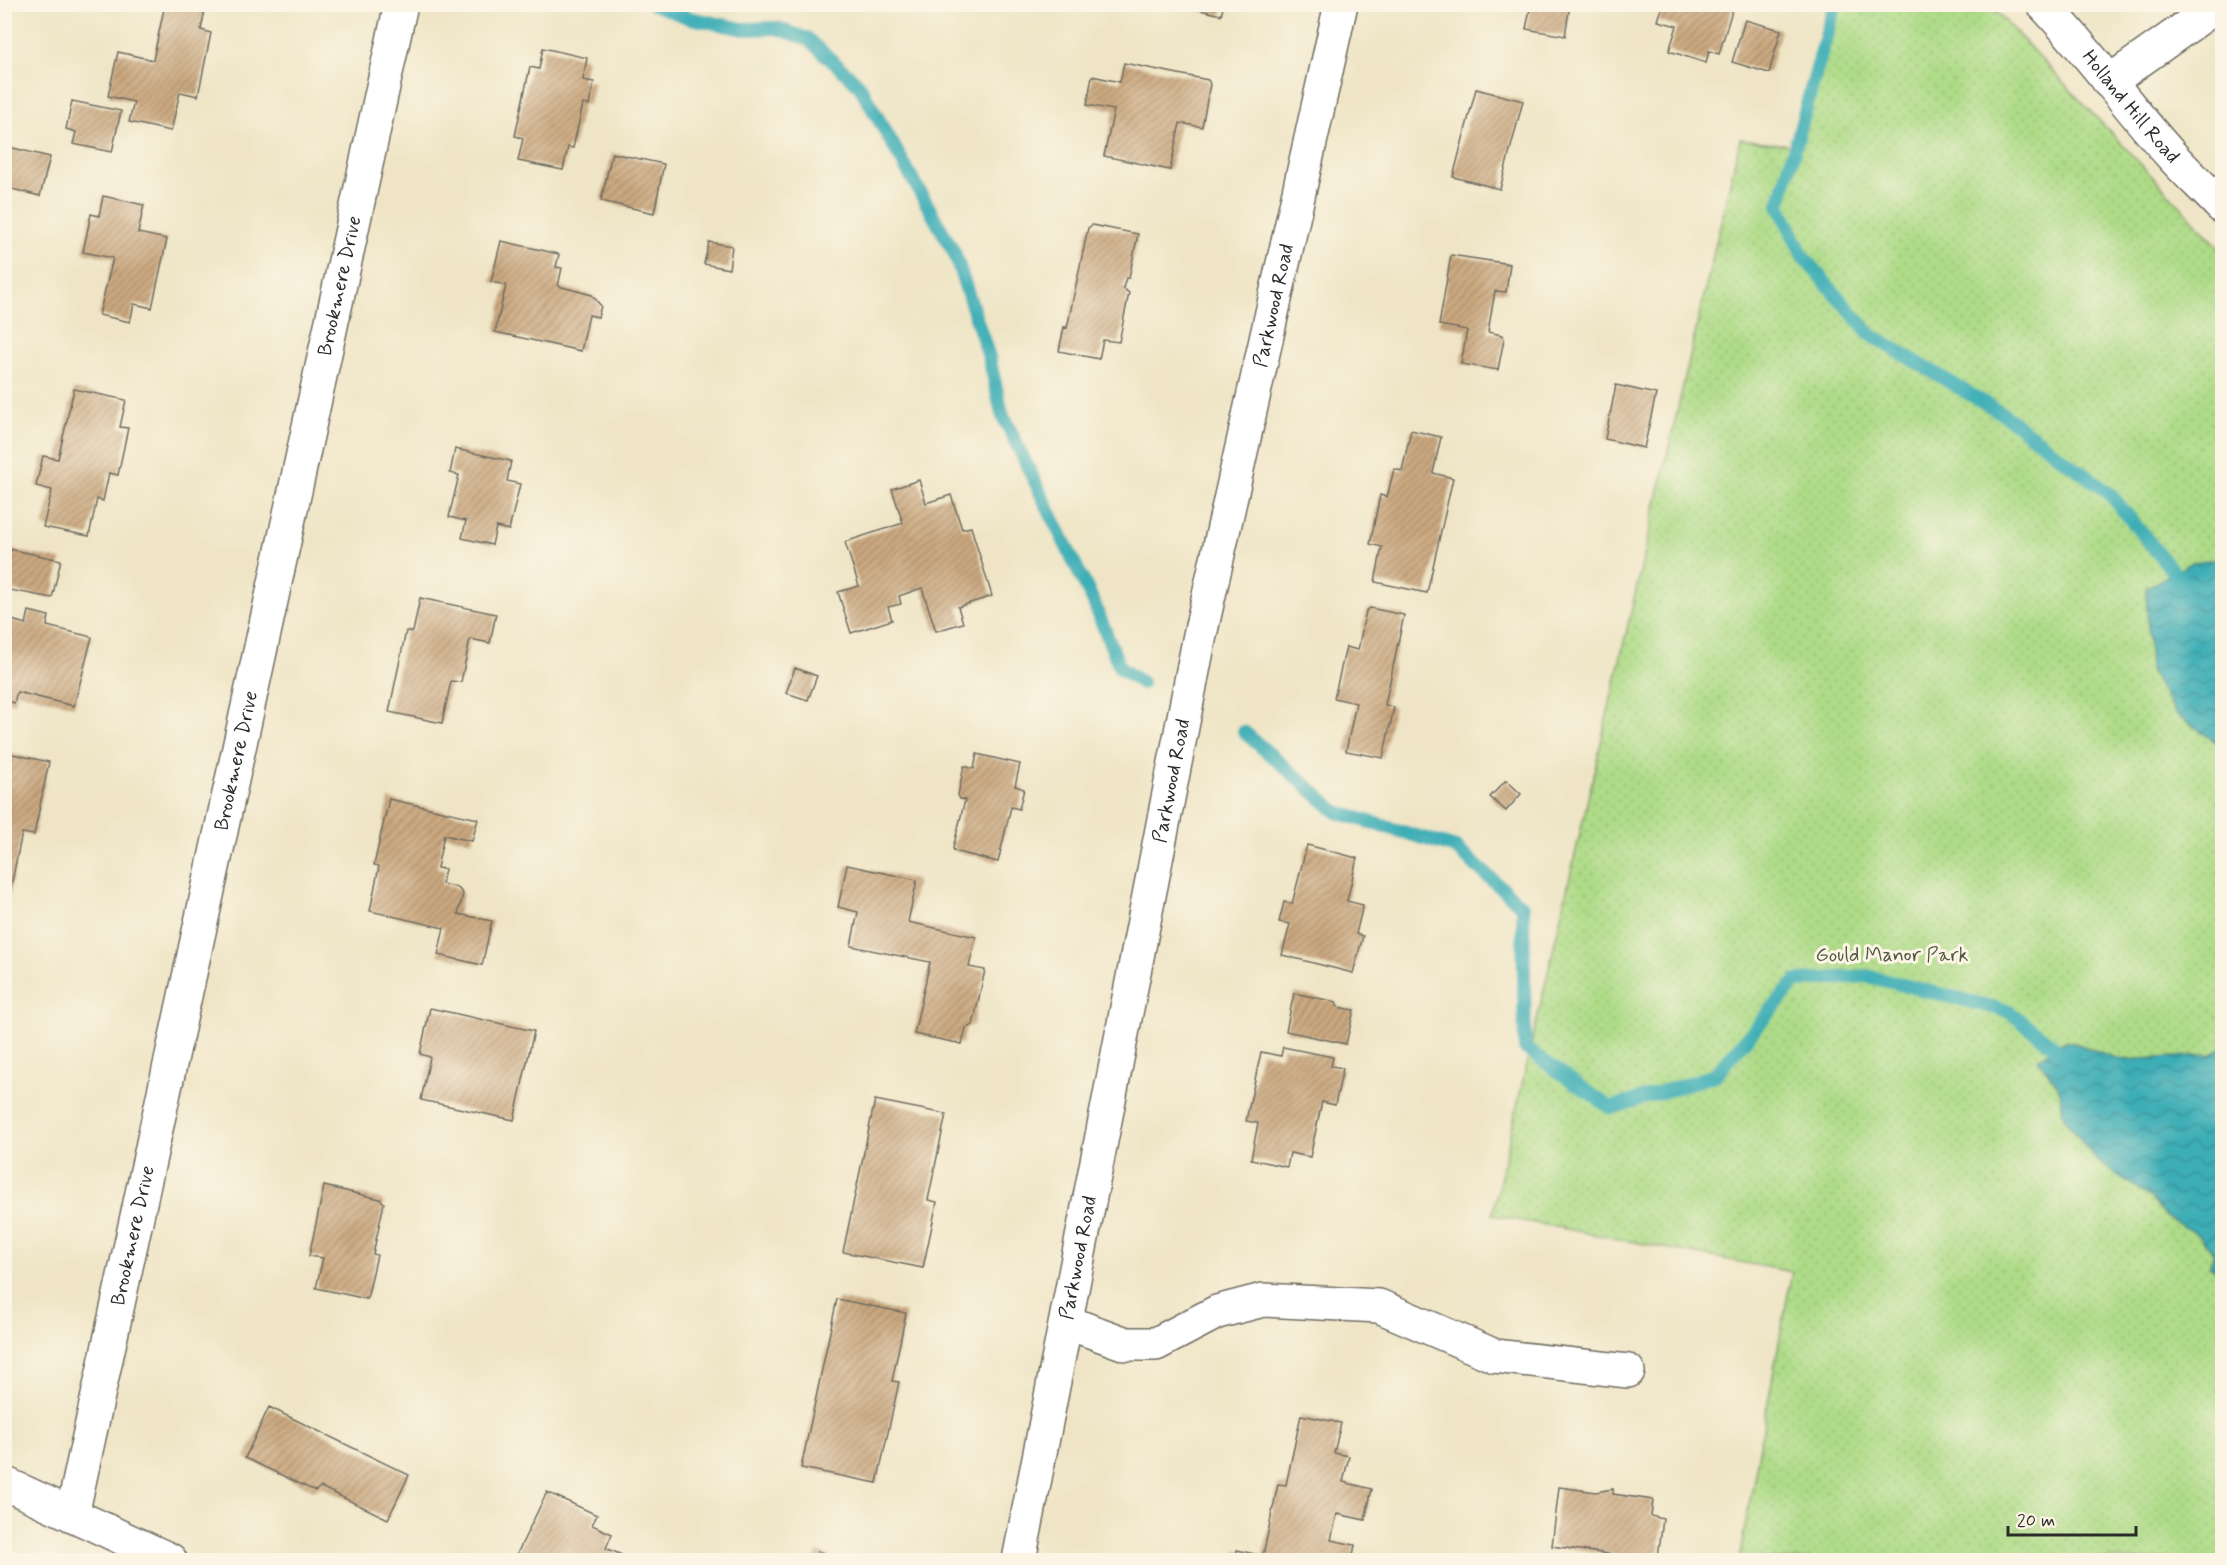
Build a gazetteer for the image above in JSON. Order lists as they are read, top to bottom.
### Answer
{
  "streets": {
    "street": ["Holland Hill Road", "Brookmere Drive", "Parkwood Road"]
  },
  "parks": ["Gould Manor Park"],
  "scale_bar": "20 m"
}
